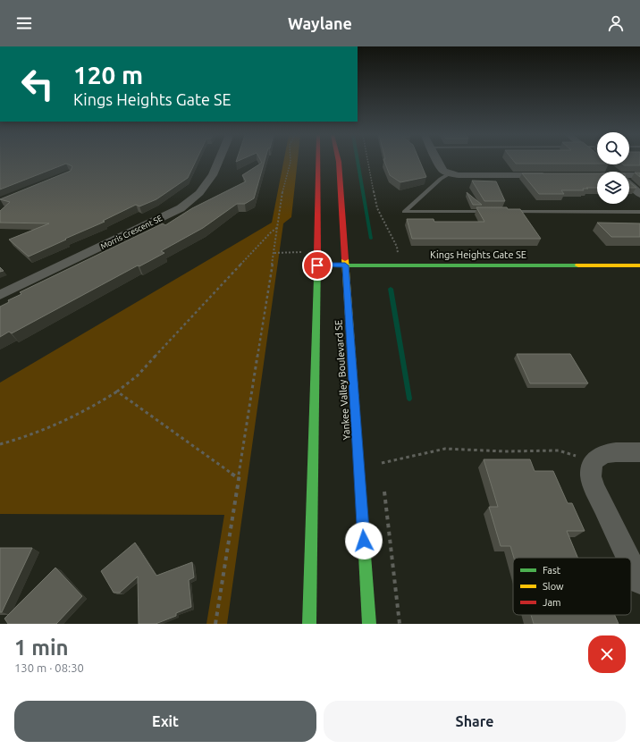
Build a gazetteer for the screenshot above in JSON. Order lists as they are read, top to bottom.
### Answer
{
  "streets": {
    "street": ["Morris Crescent SE", "Kings Heights Gate SE", "Yankee Valley Boulevard SE"]
  },
  "crossings": [
    ["Kings Heights Gate SE", "Yankee Valley Boulevard SE"]
  ],
  "legend": ["Fast", "Slow", "Jam"],
  "page": {
    "header": "Waylane",
    "turn": ["120 m", "Kings Heights Gate SE"],
    "heading": ["1 min", "130 m · 08:30"],
    "buttons": ["Exit", "Share"]
  }
}
